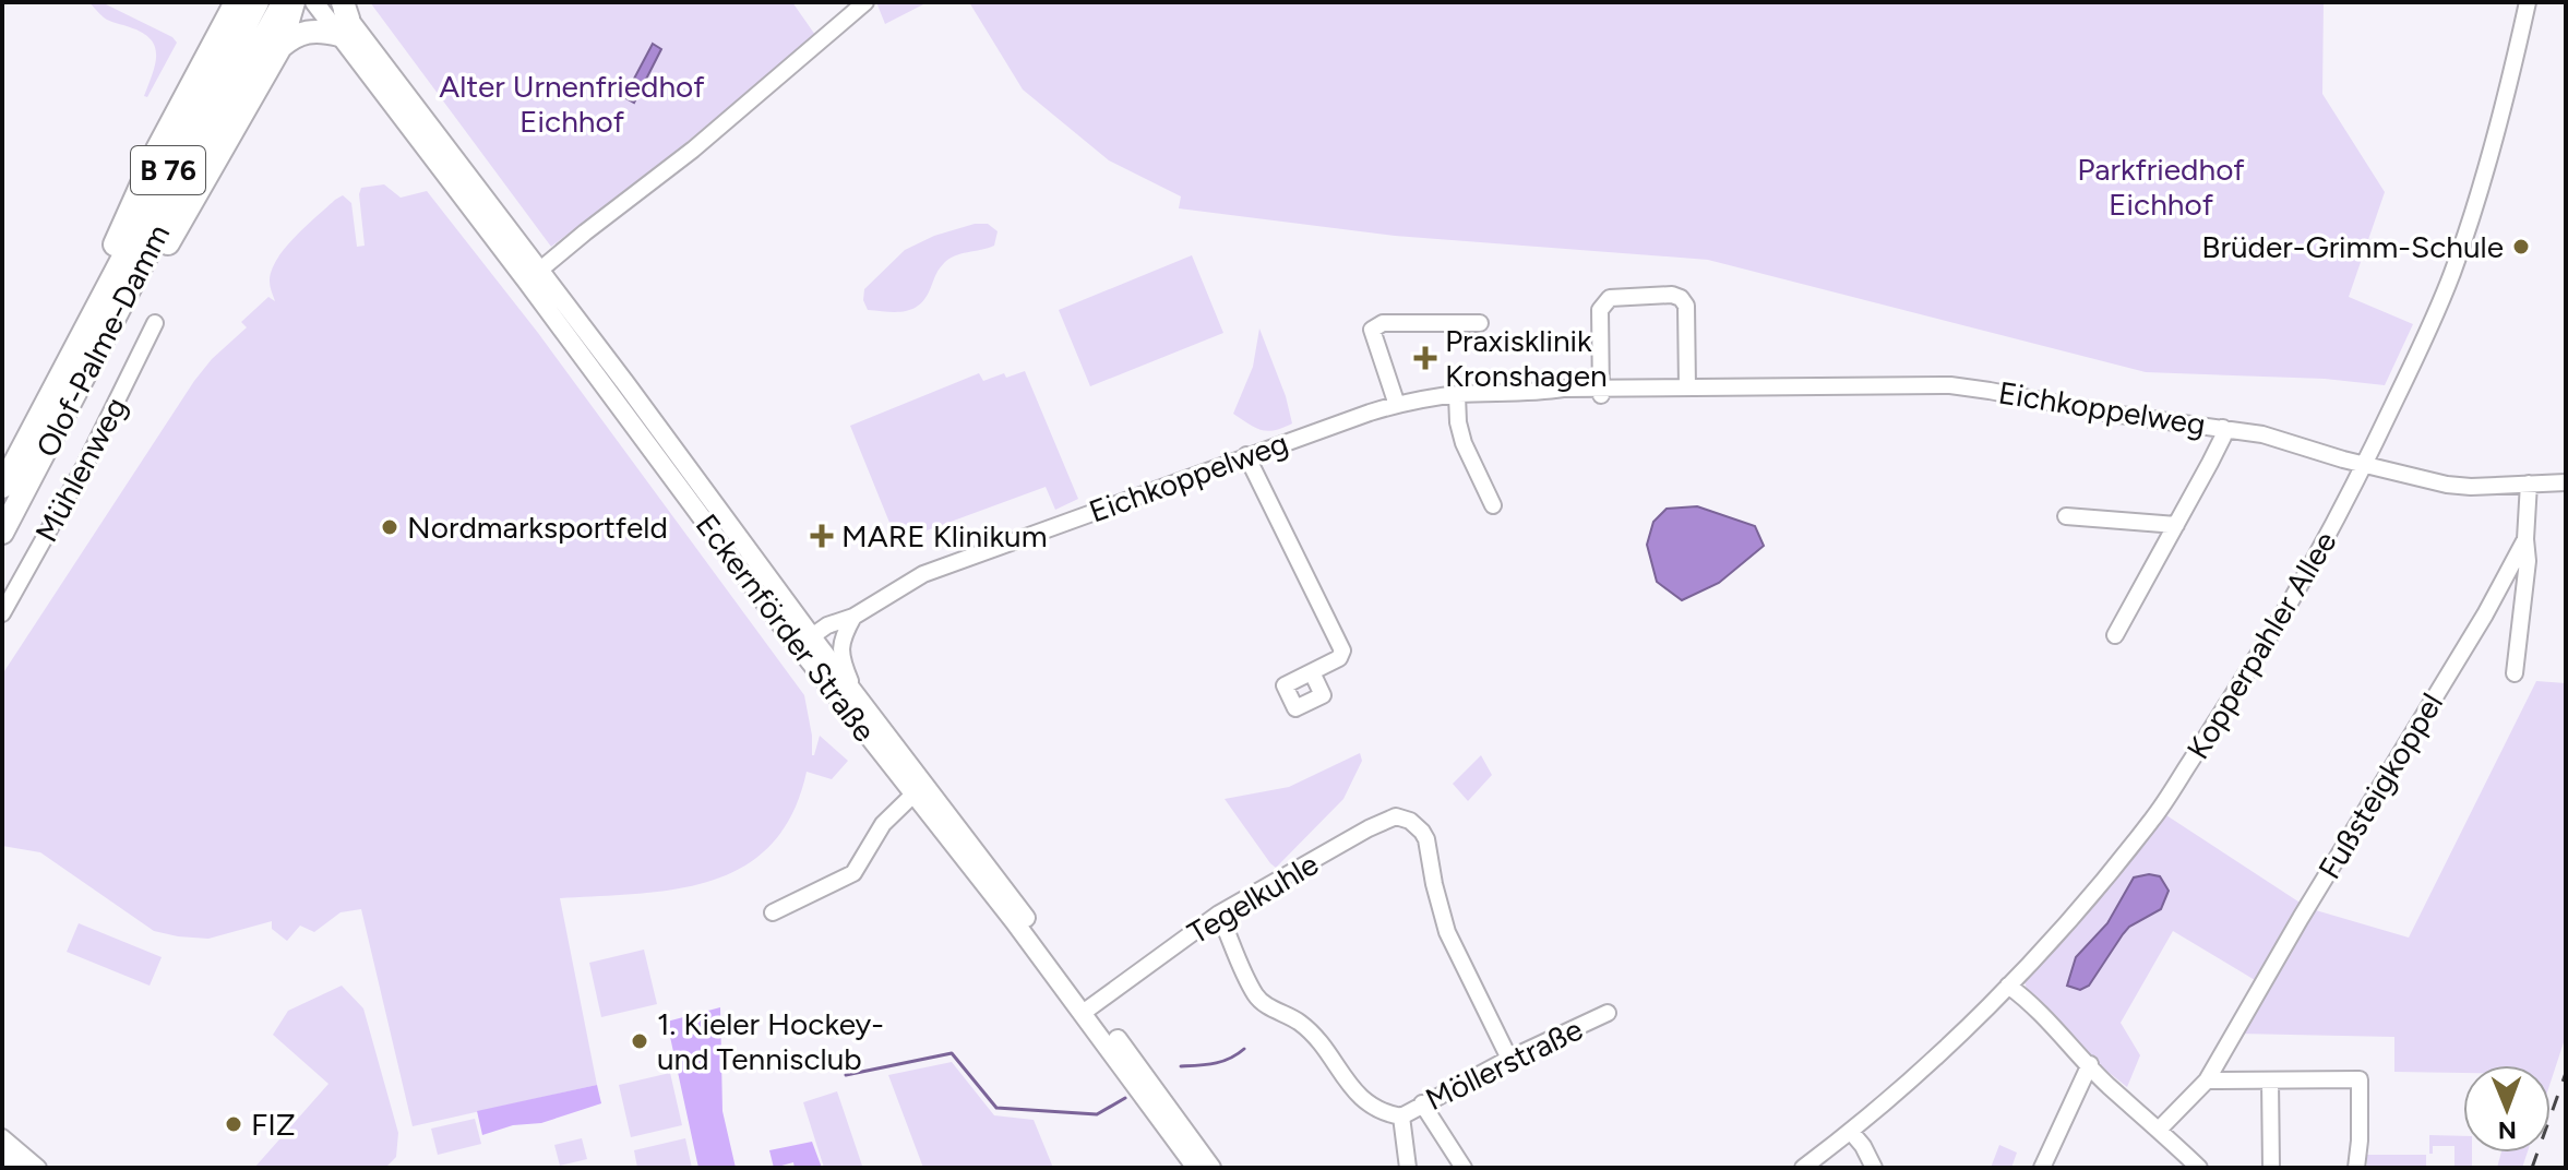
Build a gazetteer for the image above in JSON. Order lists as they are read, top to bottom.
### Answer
{
  "streets": {
    "highway": ["B 76", "Olof-Palme-Damm"],
    "main road": ["Eckernförder Straße"],
    "street": [
      "Eichkoppelweg",
      "Mühlenweg",
      "Kopperpahler Allee",
      "Fußsteigkoppel",
      "Tegelkuhle",
      "Möllerstraße"
    ]
  },
  "crossings": [
    ["Eichkoppelweg", "Eckernförder Straße"],
    ["Eichkoppelweg", "Kopperpahler Allee"],
    ["Eichkoppelweg", "Fußsteigkoppel"],
    ["Eckernförder Straße", "Tegelkuhle"],
    ["Tegelkuhle", "Möllerstraße"]
  ],
  "parks": ["Alter Urnenfriedhof Eichhof", "Parkfriedhof Eichhof"],
  "places": {
    "other": [
      "Brüder-Grimm-Schule",
      "Nordmarksportfeld",
      "1. Kieler Hockey- und Tennisclub",
      "FIZ"
    ],
    "health": ["Praxisklinik Kronshagen", "MARE Klinikum"]
  },
  "north": "bottom"
}
